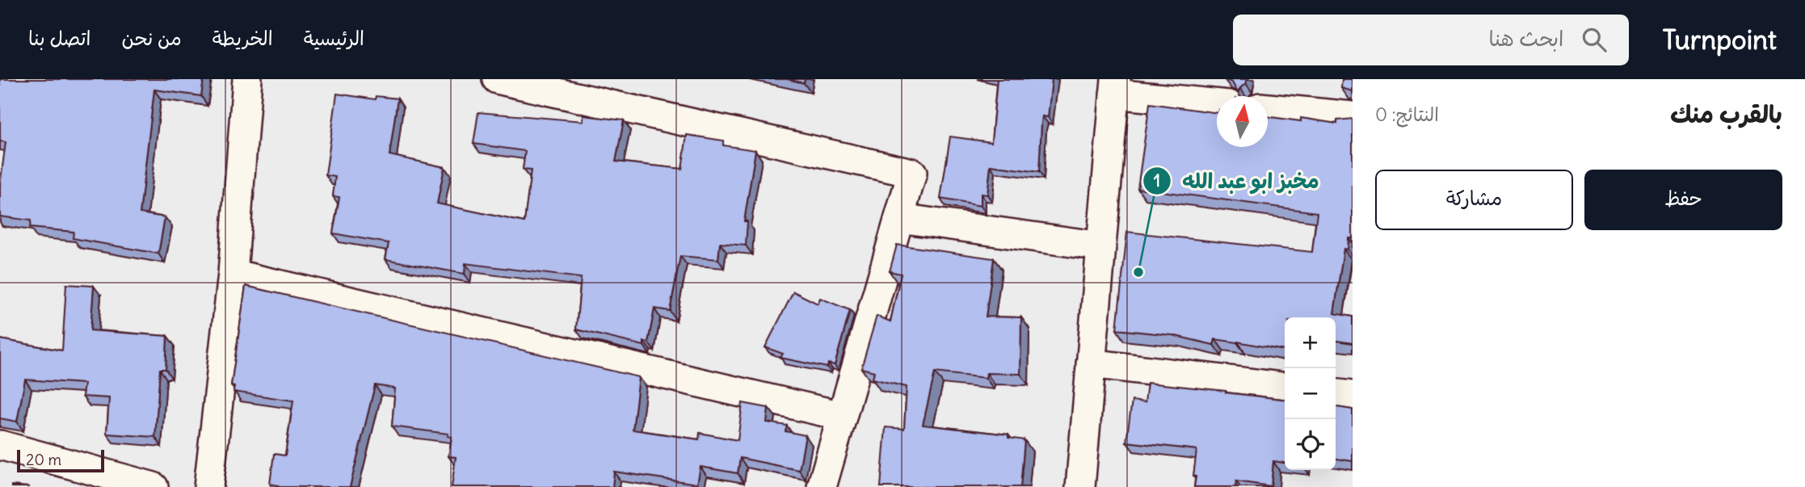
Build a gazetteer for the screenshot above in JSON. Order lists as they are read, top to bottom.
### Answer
{
  "places": ["مخبز ابو عبد الله"],
  "scale_bar": "20 m",
  "north": "top",
  "page": {
    "header": "Turnpoint",
    "search": "ابحث هنا",
    "nav": [
      "الرئيسية",
      "الخريطة",
      "من نحن",
      "اتصل بنا"
    ],
    "heading": ["بالقرب منك", "النتائج: 0"],
    "buttons": ["حفظ", "مشاركة"],
    "map_buttons": ["+", "−"],
    "scale": "20 m"
  }
}
